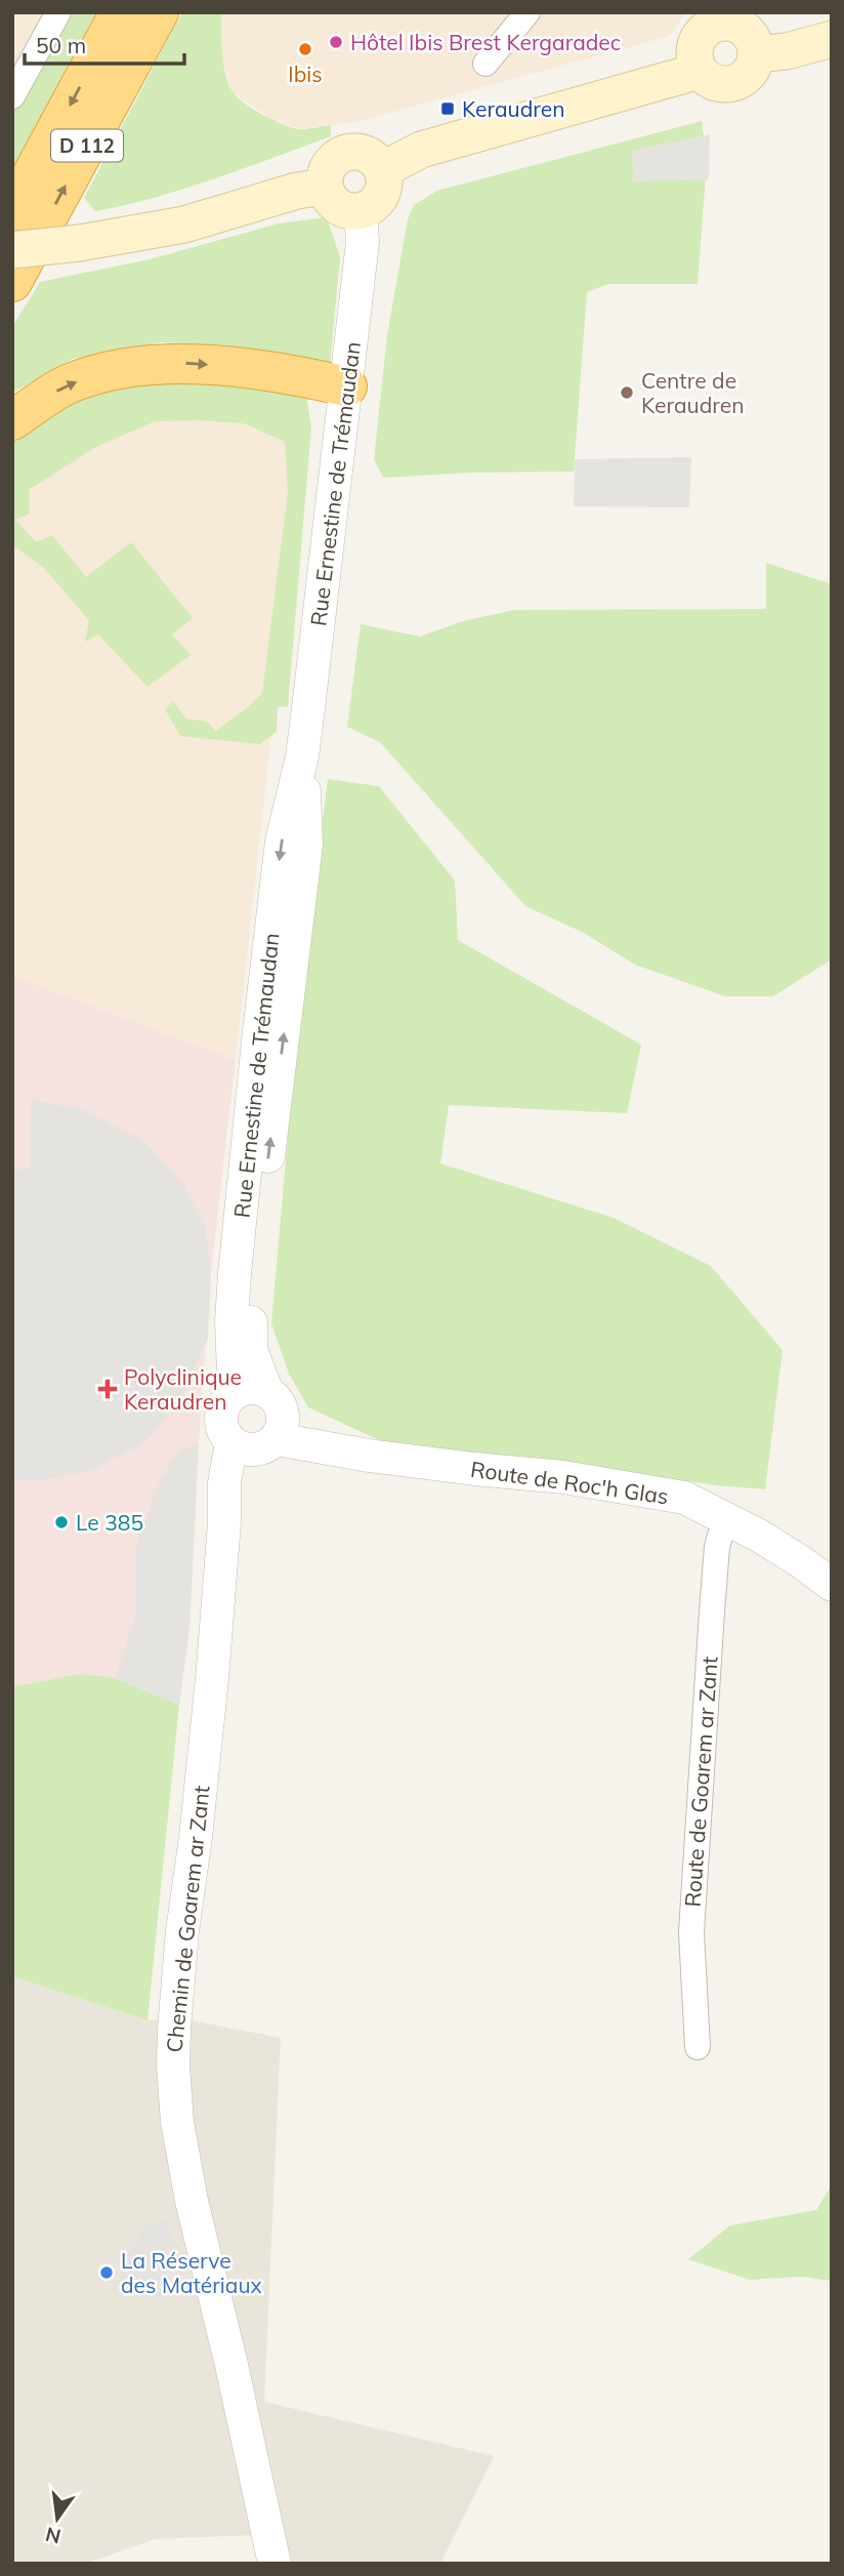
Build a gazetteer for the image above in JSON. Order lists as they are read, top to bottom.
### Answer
{
  "streets": {
    "highway": ["D 112"],
    "street": [
      "Rue Ernestine de Trémaudan",
      "Route de Roc'h Glas",
      "Route de Goarem ar Zant",
      "Chemin de Goarem ar Zant"
    ]
  },
  "crossings": [
    ["Rue Ernestine de Trémaudan", "Route de Roc'h Glas"],
    ["Rue Ernestine de Trémaudan", "Chemin de Goarem ar Zant"],
    ["Route de Roc'h Glas", "Route de Goarem ar Zant"],
    ["Route de Roc'h Glas", "Chemin de Goarem ar Zant"]
  ],
  "places": {
    "other": [
      "Hôtel Ibis Brest Kergaradec",
      "Ibis",
      "Centre de Keraudren",
      "Le 385",
      "La Réserve des Matériaux"
    ],
    "transit": ["Keraudren"],
    "health": ["Polyclinique Keraudren"]
  },
  "scale_bar": "50 m",
  "north": "bottom"
}
